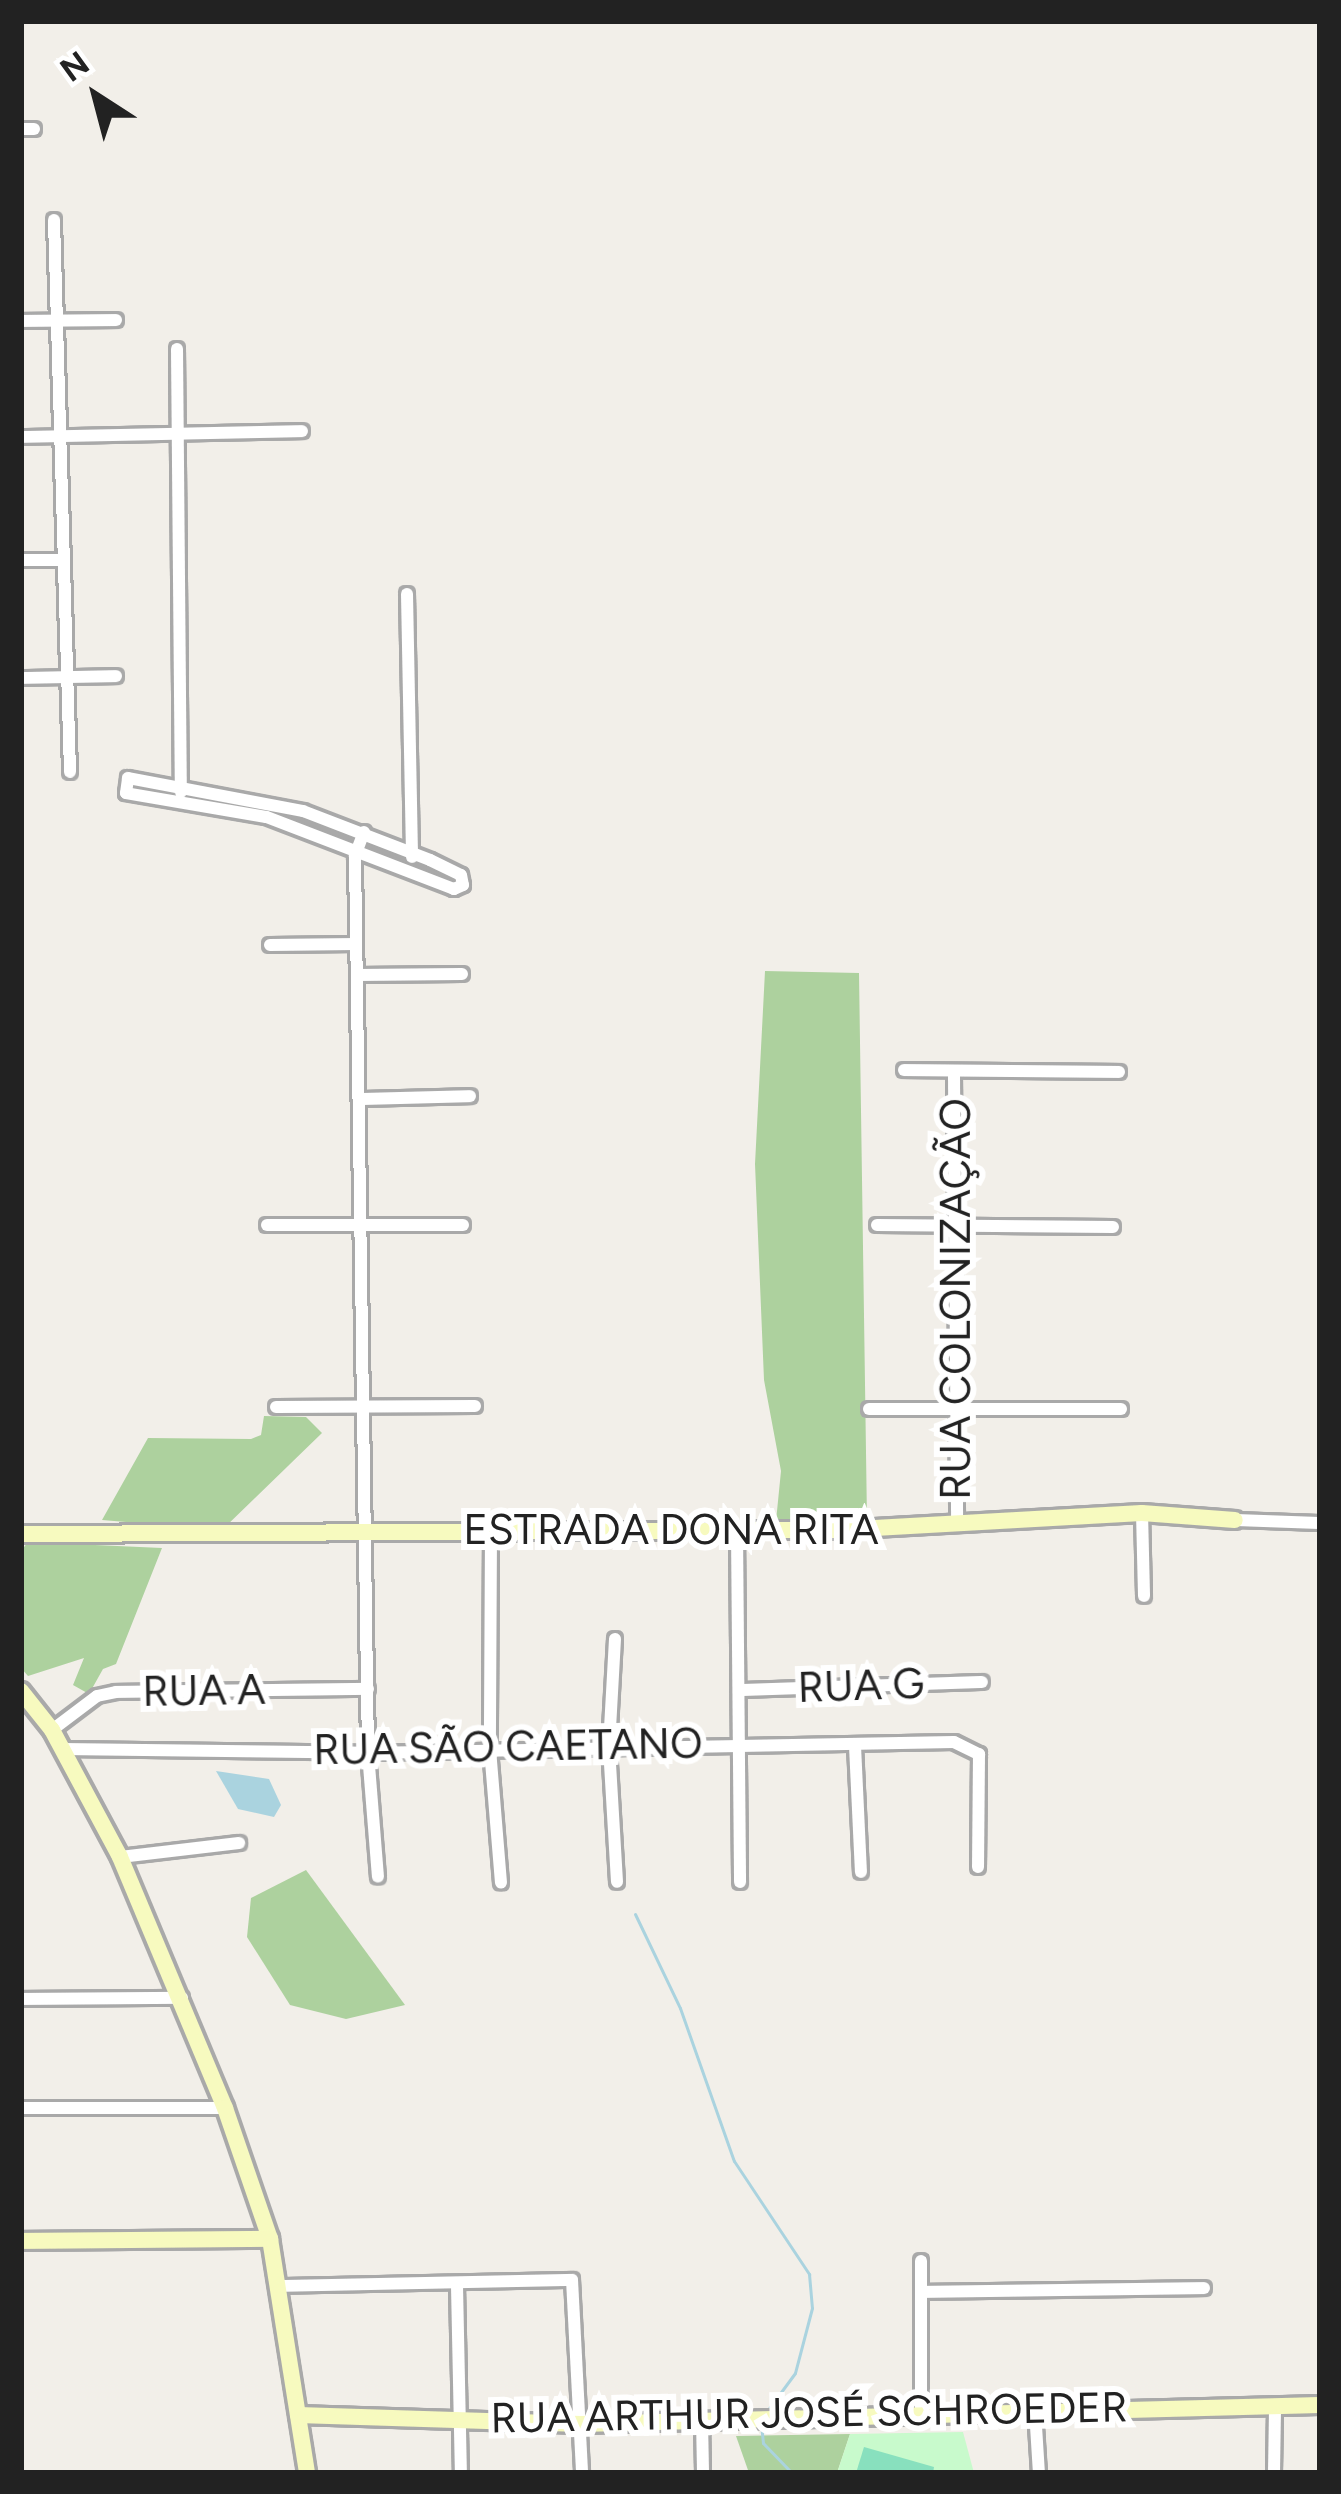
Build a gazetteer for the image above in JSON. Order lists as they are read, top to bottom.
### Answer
{
  "streets": {
    "street": [
      "RUA COLONIZAÇÃO",
      "ESTRADA DONA RITA",
      "RUA G",
      "RUA A",
      "RUA SÃO CAETANO",
      "RUA ARTHUR JOSÉ SCHROEDER"
    ]
  },
  "crossings": [
    ["RUA COLONIZAÇÃO", "ESTRADA DONA RITA"]
  ],
  "north": "top left"
}
